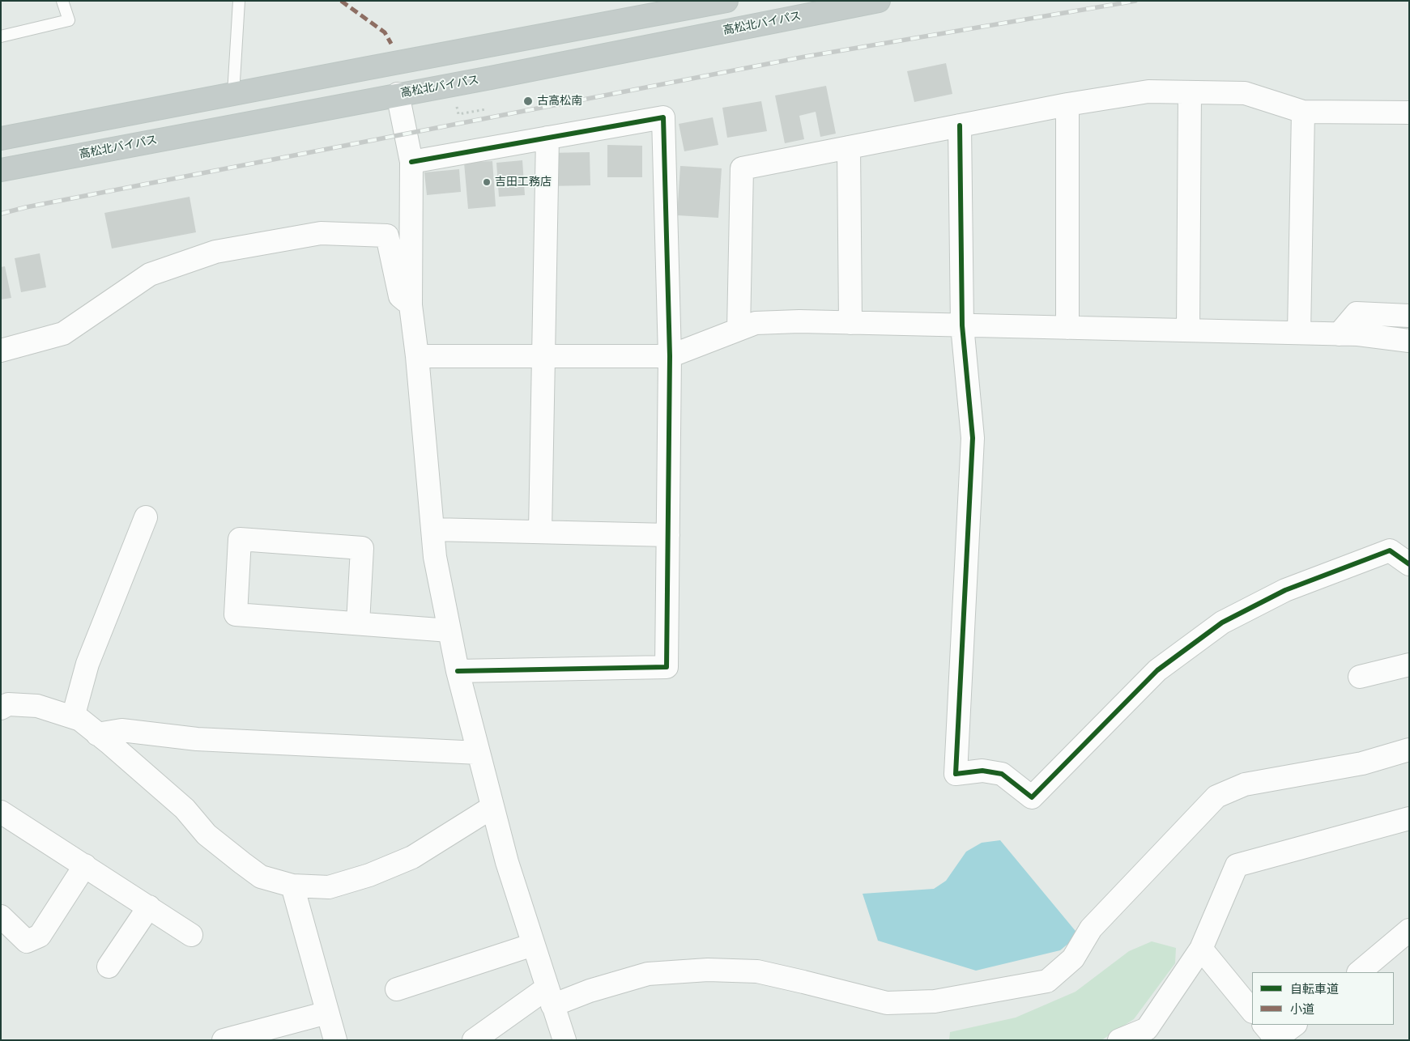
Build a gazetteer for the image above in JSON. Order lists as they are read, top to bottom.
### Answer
{
  "streets": {
    "highway": ["高松北バイパス"]
  },
  "places": ["古高松南", "吉田工務店"],
  "legend": ["自転車道", "小道"]
}
